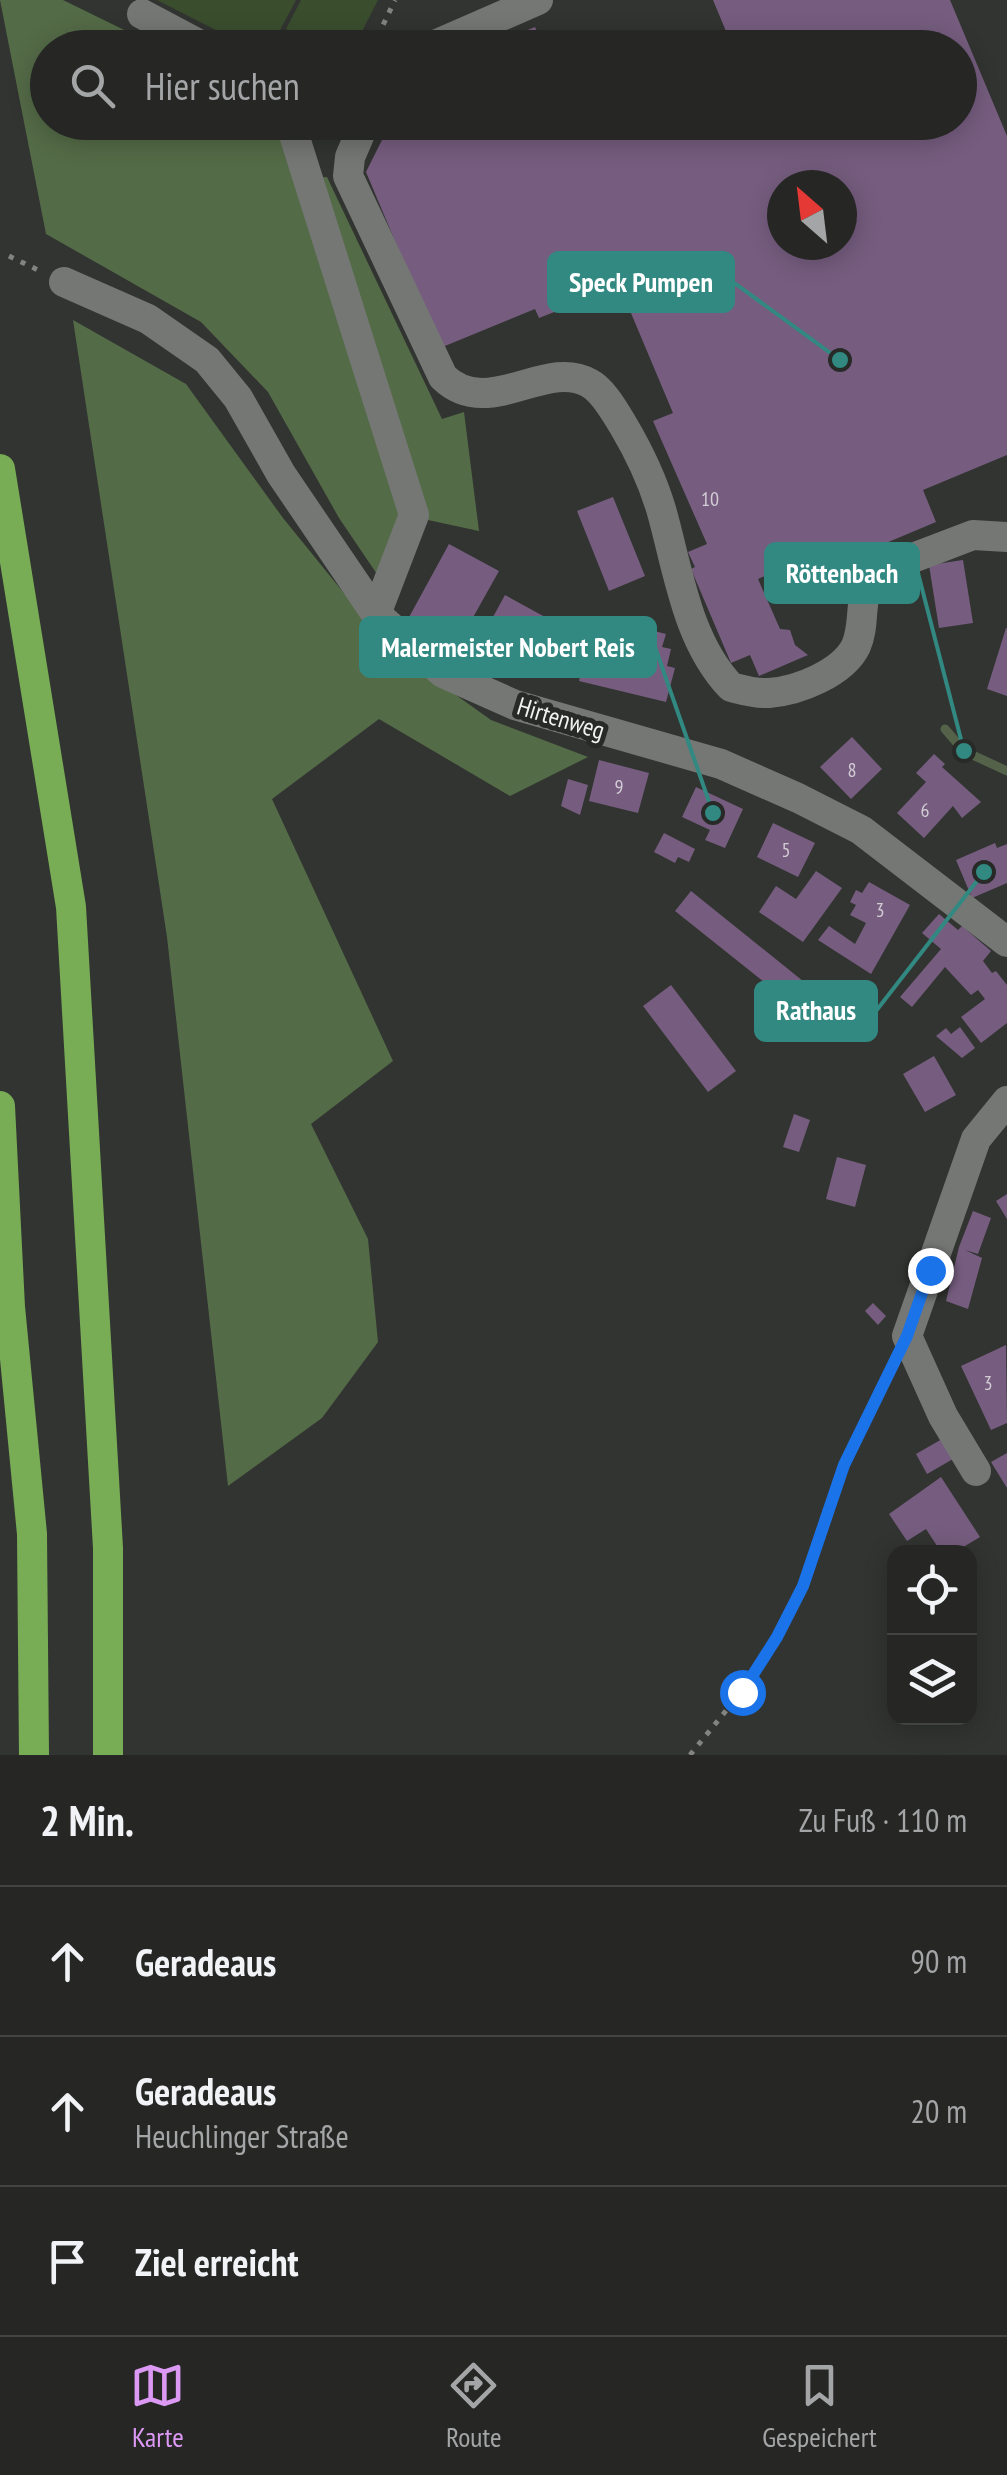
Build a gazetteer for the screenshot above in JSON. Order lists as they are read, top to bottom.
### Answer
{
  "streets": {
    "street": ["Hirtenweg"]
  },
  "places": [
    "Speck Pumpen",
    "Röttenbach",
    "Malermeister Nobert Reis",
    "Rathaus"
  ],
  "house_numbers": [
    "10",
    "8",
    "9",
    "6",
    "5",
    "3",
    "3"
  ],
  "north": "top left",
  "page": {
    "search": "Hier suchen",
    "heading": ["2 Min.", "Zu Fuß · 110 m"],
    "list": [
      ["Geradeaus", "90 m"],
      ["Geradeaus", "Heuchlinger Straße", "20 m"],
      "Ziel erreicht"
    ],
    "nav": ["Karte", "Route", "Gespeichert"]
  }
}
